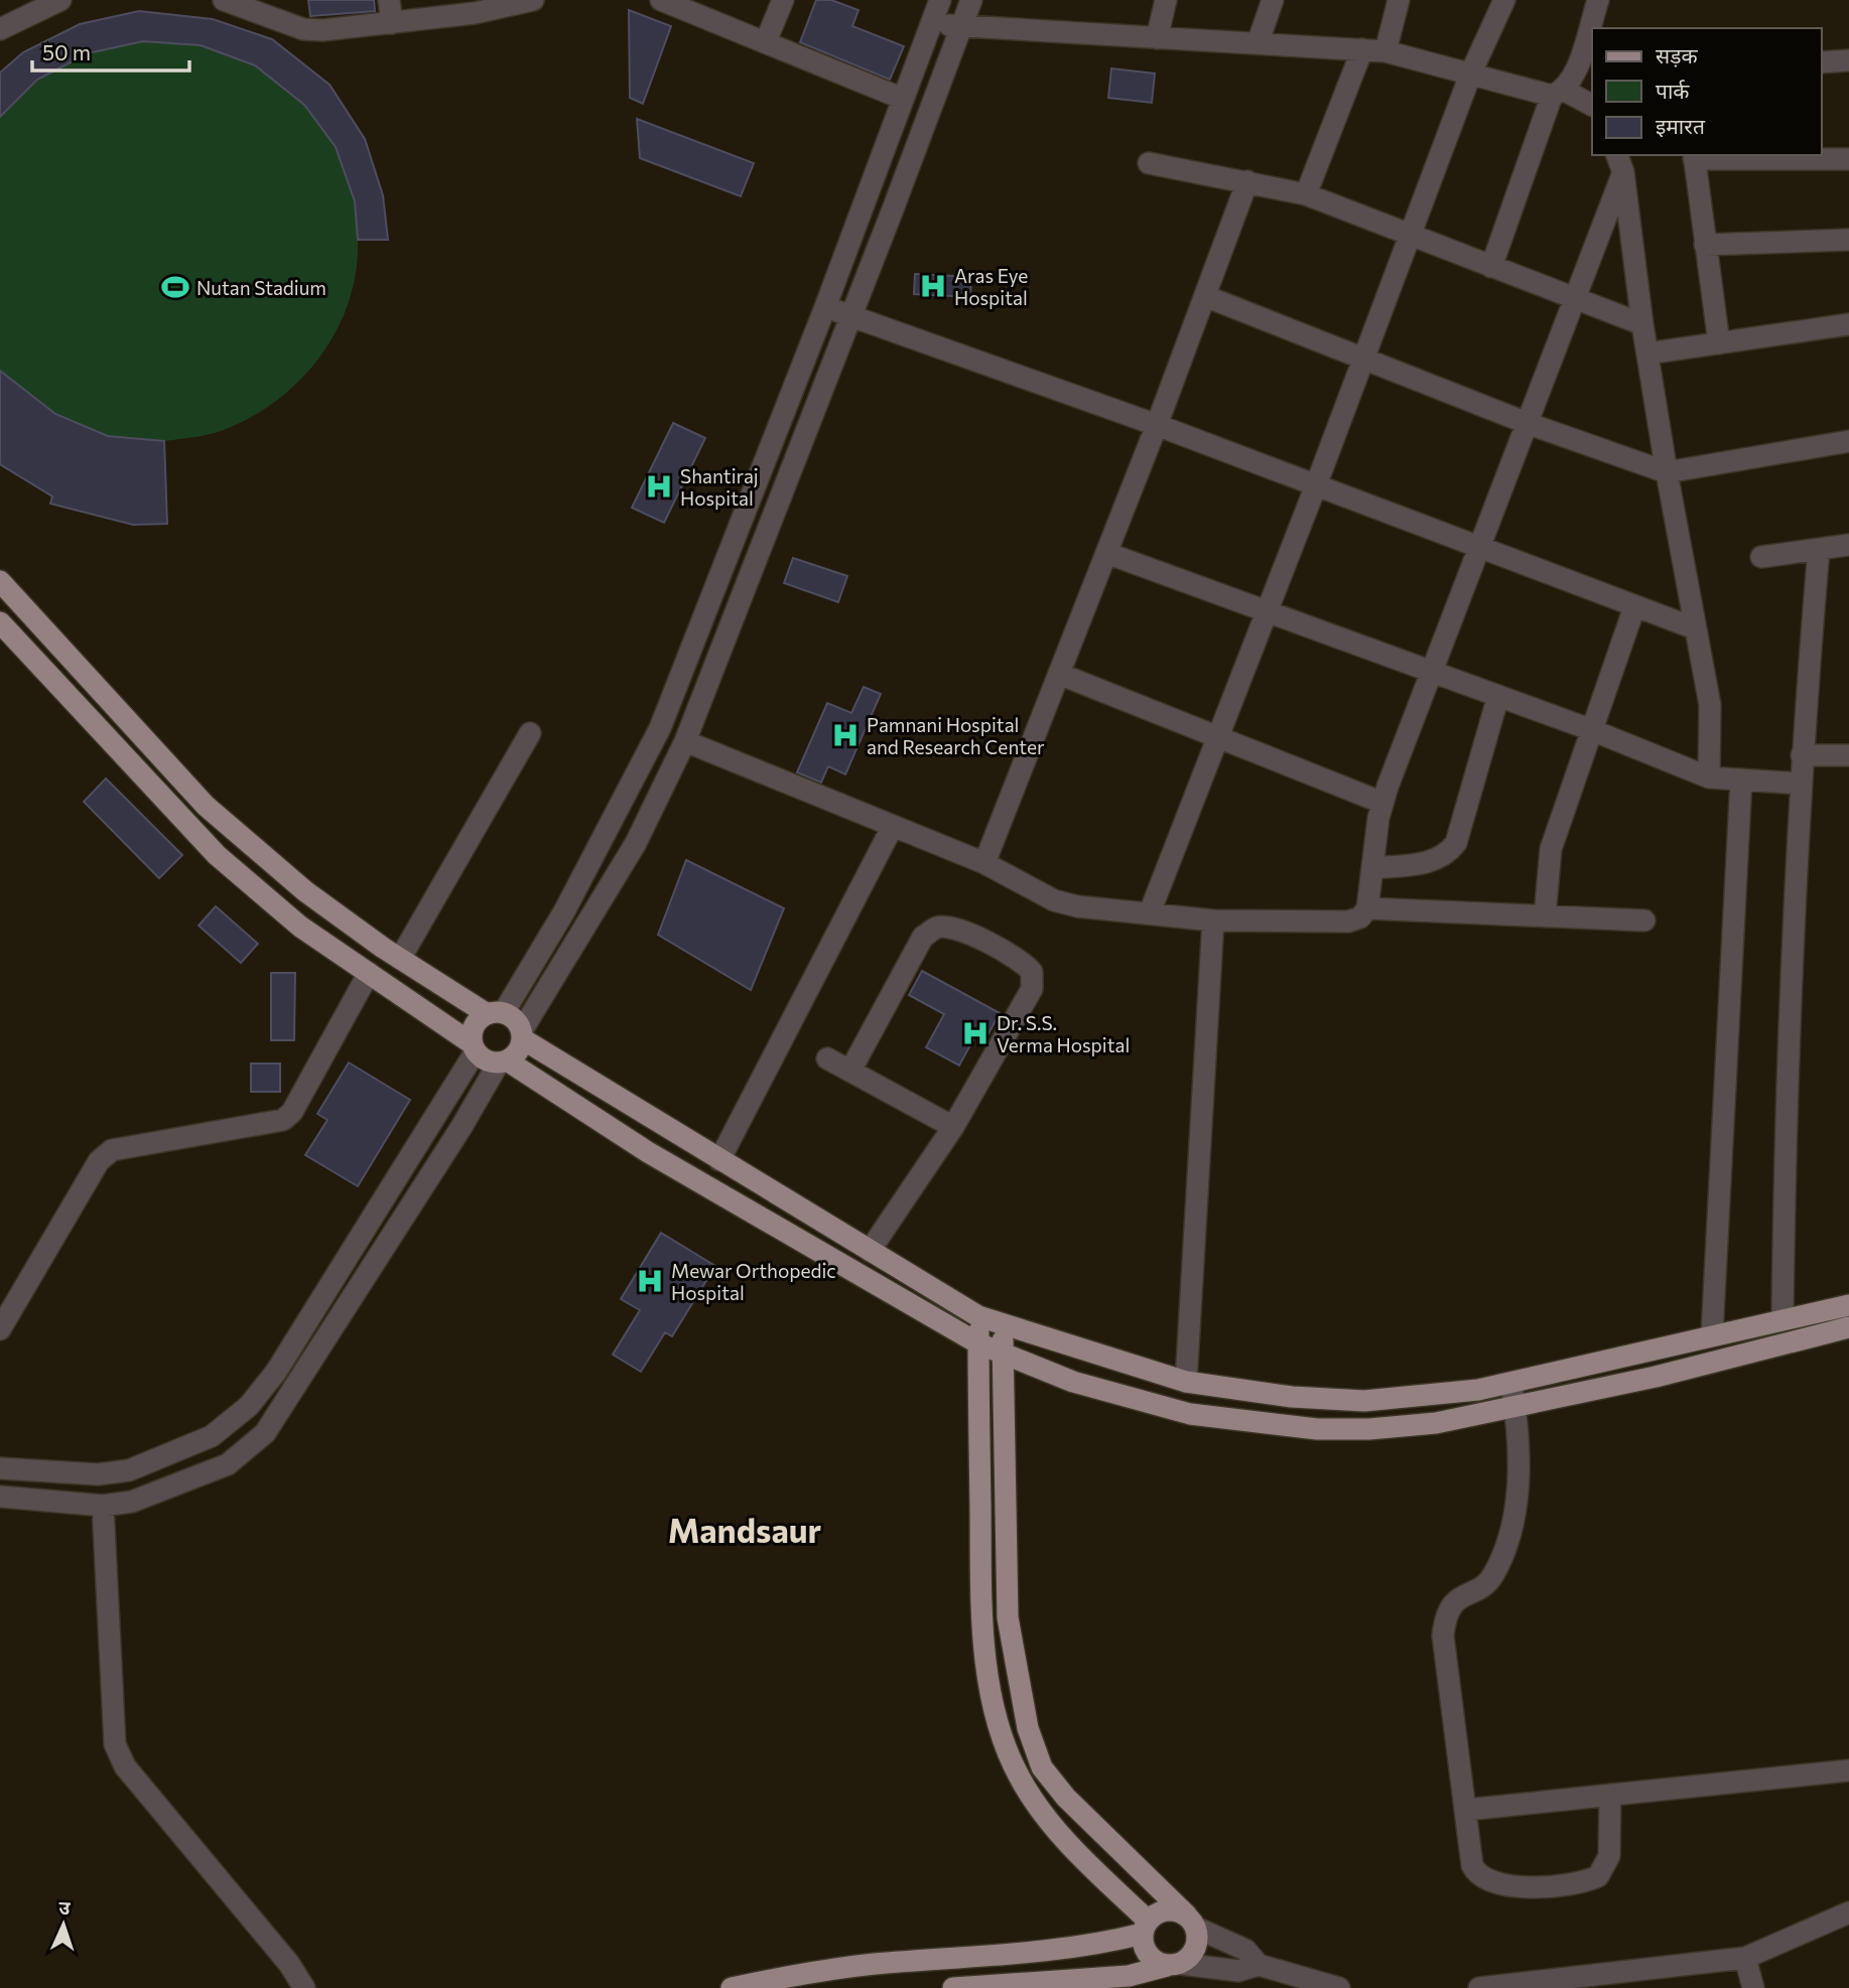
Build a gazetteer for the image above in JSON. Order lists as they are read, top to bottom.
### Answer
{
  "districts": ["Mandsaur"],
  "places": {
    "hospital": [
      "Aras Eye Hospital",
      "Shantiraj Hospital",
      "Pamnani Hospital and Research Center",
      "Dr. S.S. Verma Hospital",
      "Mewar Orthopedic Hospital"
    ],
    "sports": ["Nutan Stadium"]
  },
  "legend": ["सड़क", "पार्क", "इमारत"],
  "scale_bar": "50 m",
  "north": "top"
}
